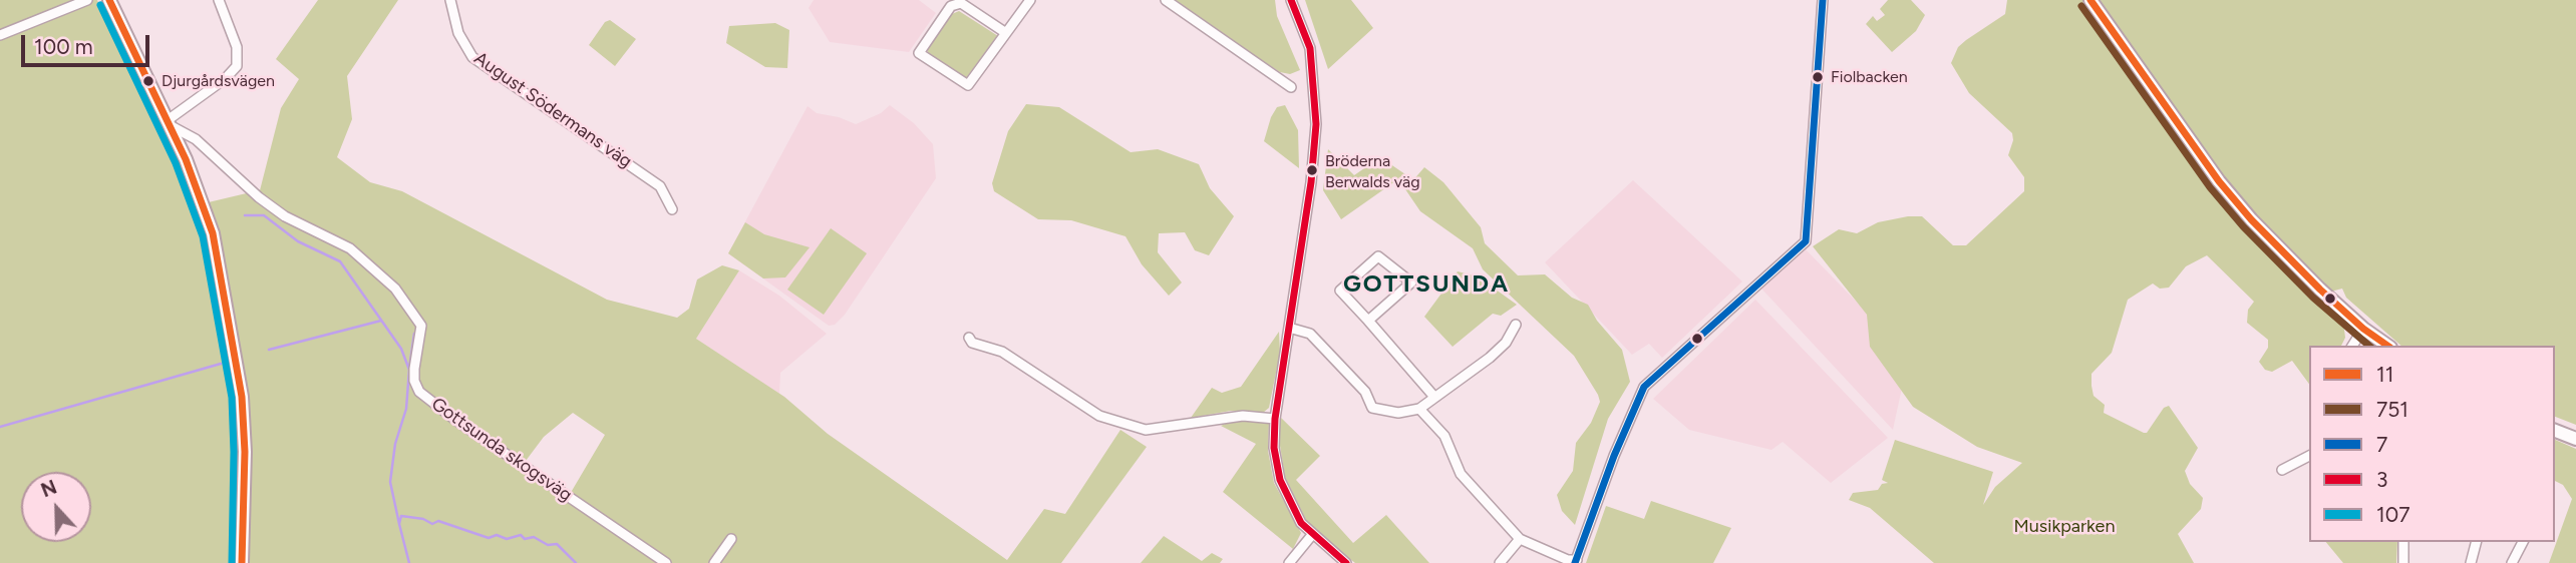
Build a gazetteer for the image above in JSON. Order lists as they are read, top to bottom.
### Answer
{
  "streets": {
    "street": ["August Södermans väg", "Gottsunda skogsväg"]
  },
  "districts": ["GOTTSUNDA"],
  "parks": ["Musikparken"],
  "places": ["Fiolbacken", "Djurgårdsvägen", "Bröderna Berwalds väg"],
  "lines": [
    "transit line 11",
    "transit line 7",
    "transit line 3",
    "transit line 107",
    "transit line 751"
  ],
  "legend": [
    "11",
    "751",
    "7",
    "3",
    "107"
  ],
  "scale_bar": "100 m",
  "north": "top"
}
